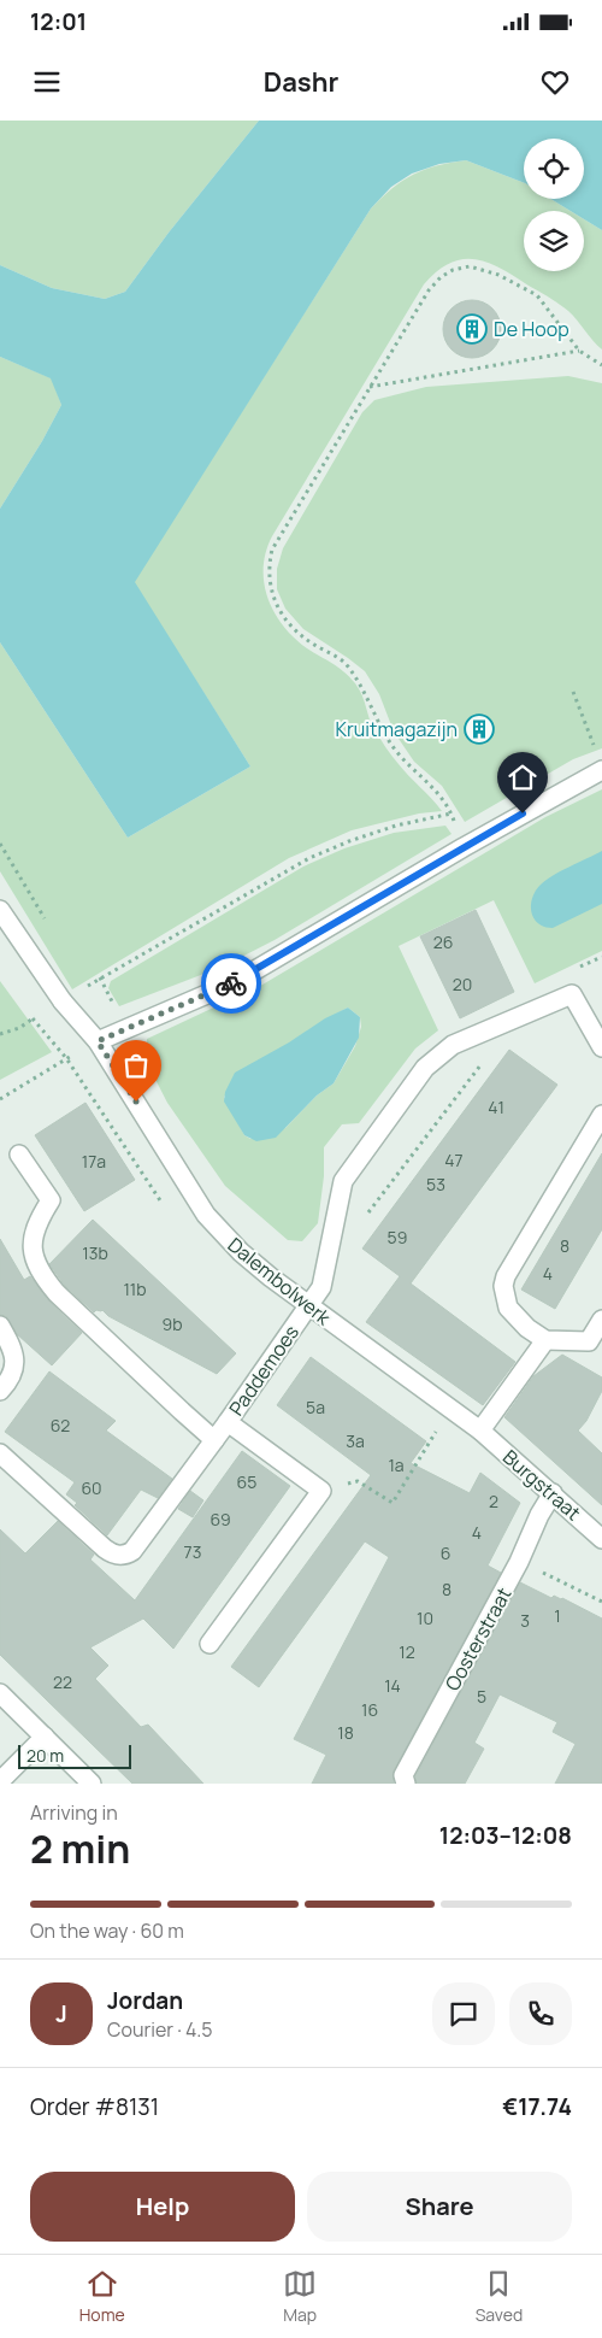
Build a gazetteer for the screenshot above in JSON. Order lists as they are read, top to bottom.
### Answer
{
  "streets": {
    "street": [
      "Dalembolwerk",
      "Paddemoes",
      "Burgstraat",
      "Oosterstraat"
    ]
  },
  "crossings": [
    ["Dalembolwerk", "Paddemoes"],
    ["Dalembolwerk", "Burgstraat"],
    ["Burgstraat", "Oosterstraat"]
  ],
  "places": {
    "building": ["De Hoop", "Kruitmagazijn"]
  },
  "house_numbers": [
    "26",
    "20",
    "41",
    "47",
    "17a",
    "53",
    "59",
    "8",
    "13b",
    "4",
    "11b",
    "9b",
    "5a",
    "62",
    "3a",
    "1a",
    "65",
    "60",
    "2",
    "69",
    "4",
    "73",
    "6",
    "8",
    "1",
    "10",
    "3",
    "12",
    "22",
    "14",
    "5",
    "16",
    "18"
  ],
  "scale_bar": "20 m",
  "page": {
    "status": "12:01",
    "header": "Dashr",
    "scale": "20 m",
    "heading": ["2 min", "Arriving in", "12:03–12:08"],
    "panel": [
      "Jordan",
      "Courier · 4.5",
      "Order #8131",
      "€17.74"
    ],
    "bar": "On the way · 60 m",
    "round": "J",
    "buttons": ["Help", "Share"],
    "tabs": ["Home", "Map", "Saved"]
  }
}
